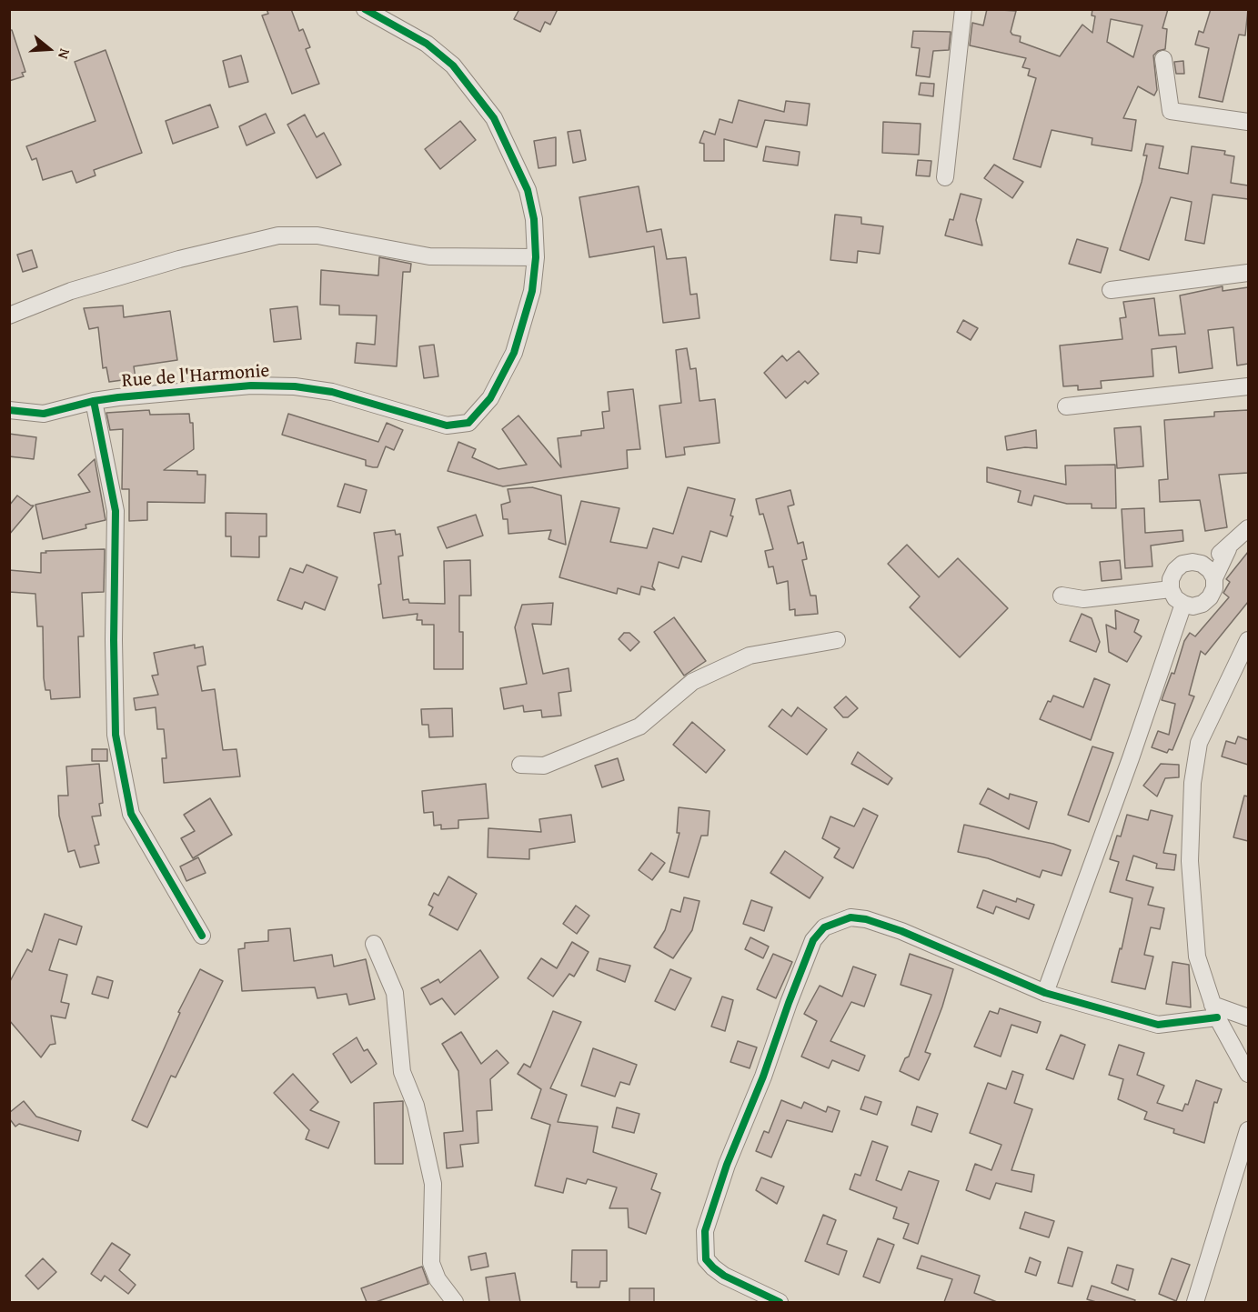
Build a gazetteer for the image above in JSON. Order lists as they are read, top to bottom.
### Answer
{
  "streets": {
    "street": ["Rue de l'Harmonie"]
  },
  "north": "right"
}
